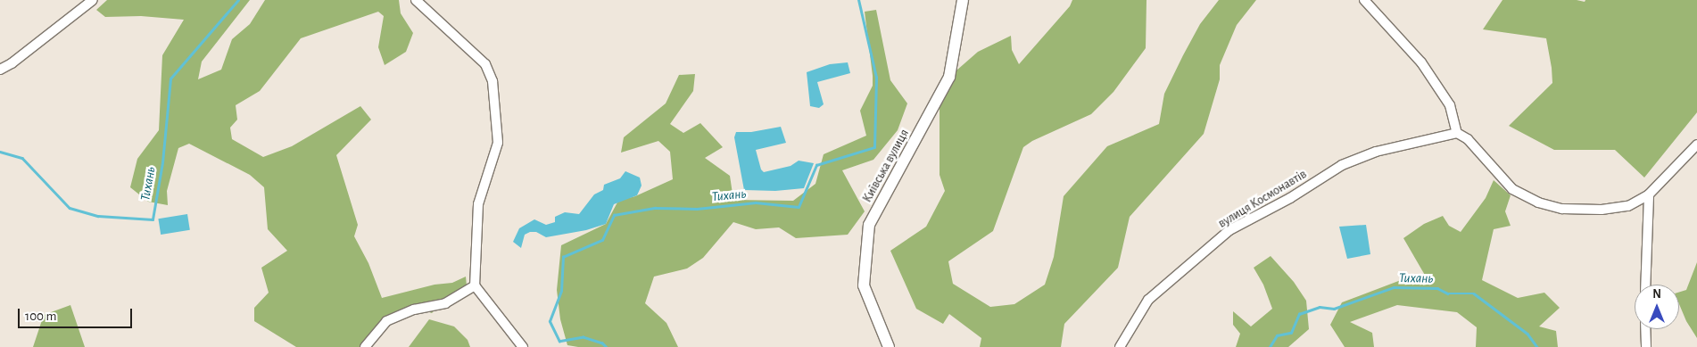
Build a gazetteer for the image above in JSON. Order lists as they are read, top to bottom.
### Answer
{
  "streets": {
    "main road": ["Київська вулиця"],
    "street": ["вулиця Космонавтів"]
  },
  "water": ["Тихань"],
  "scale_bar": "100 m",
  "north": "top"
}
